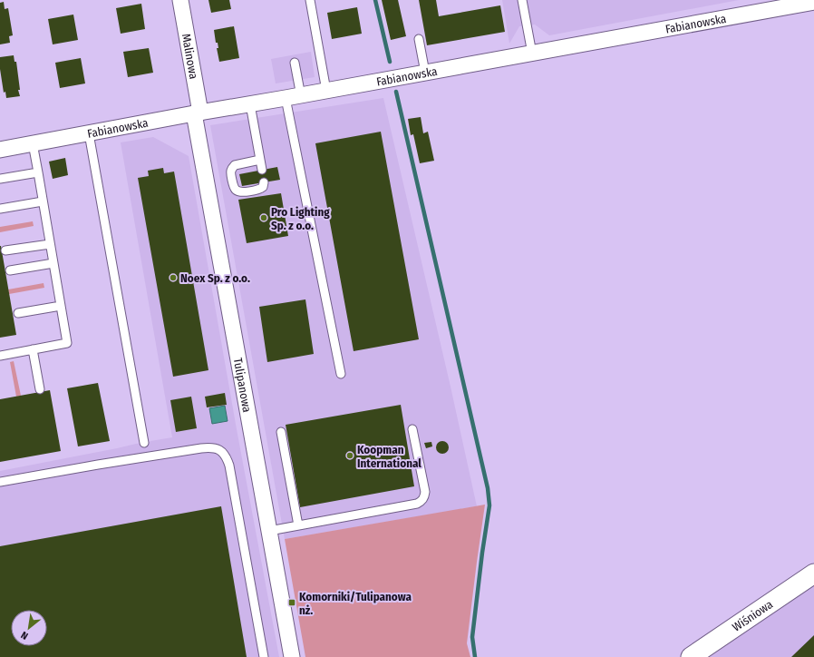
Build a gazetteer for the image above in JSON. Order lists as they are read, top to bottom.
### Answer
{
  "streets": {
    "street": [
      "Fabianowska",
      "Malinowa",
      "Tulipanowa",
      "Wiśniowa"
    ]
  },
  "crossings": [
    ["Fabianowska", "Malinowa"],
    ["Fabianowska", "Tulipanowa"],
    ["Malinowa", "Tulipanowa"]
  ],
  "places": {
    "other": ["Pro Lighting Sp. z o.o.", "Noex Sp. z o.o.", "Koopman International"],
    "transit": ["Komorniki/Tulipanowa nż."]
  },
  "north": "bottom left"
}
